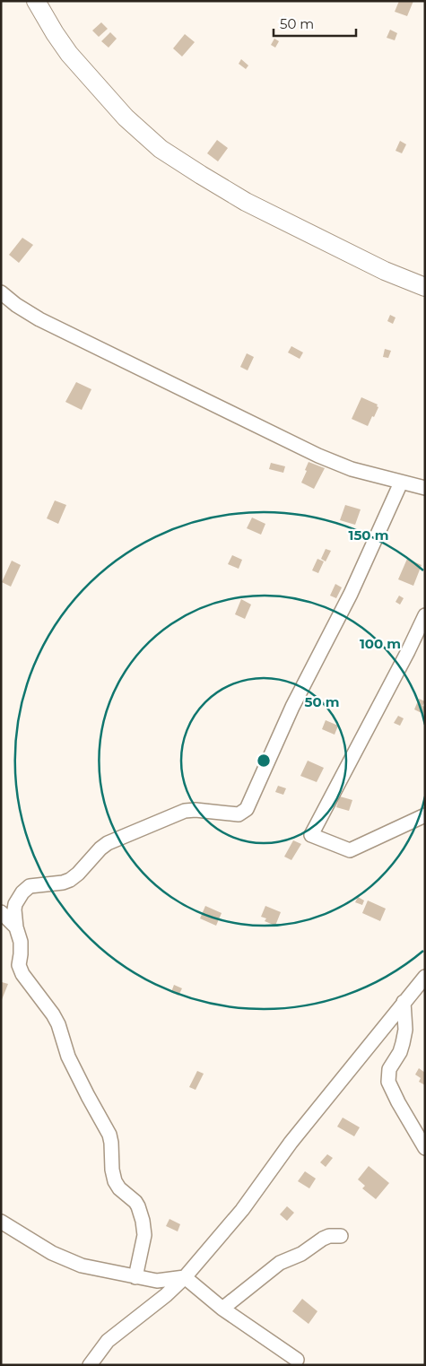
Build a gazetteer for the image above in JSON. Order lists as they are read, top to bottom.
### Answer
{
  "scale_bar": "50 m",
  "rings": ["150 m", "100 m", "50 m"]
}
